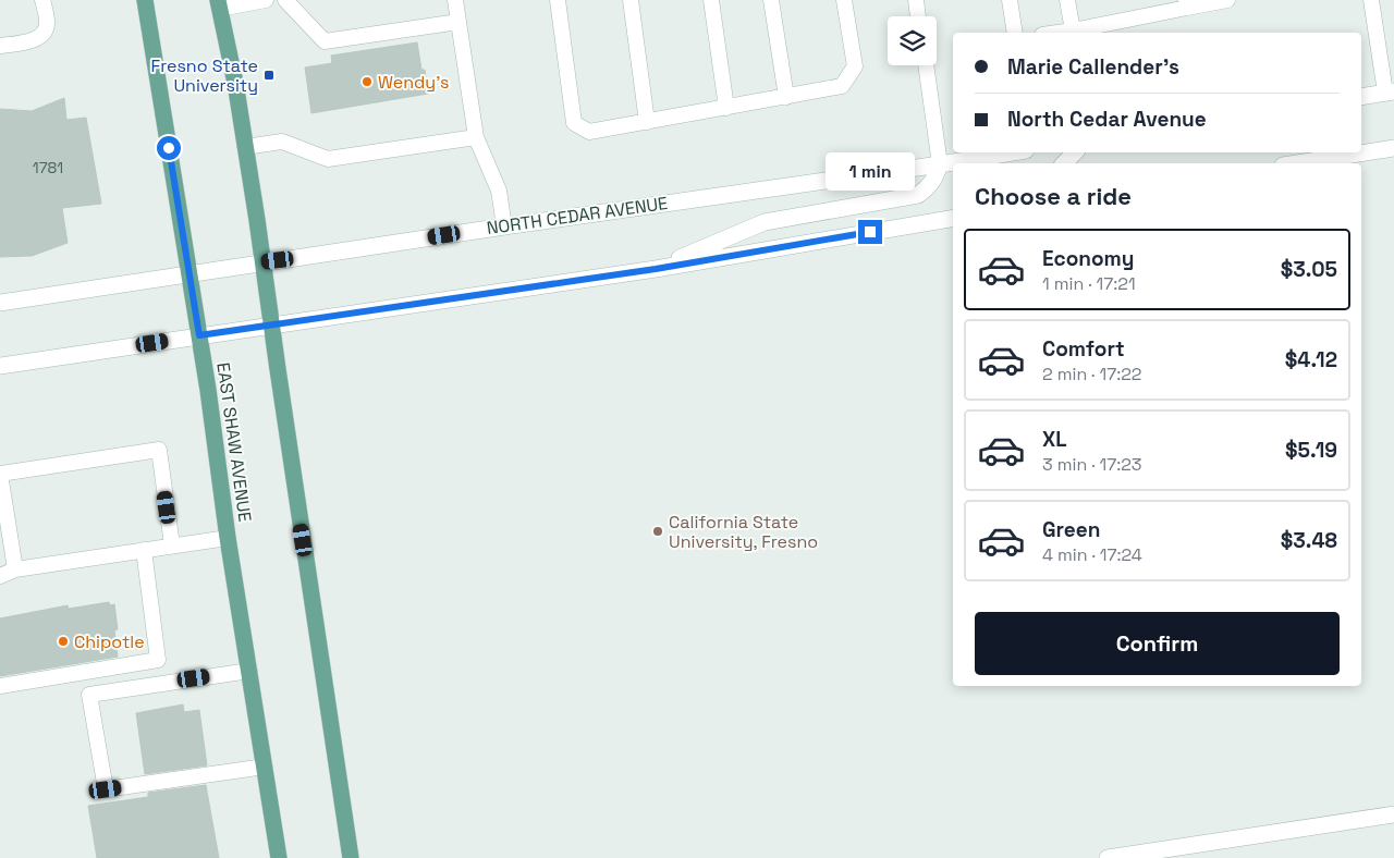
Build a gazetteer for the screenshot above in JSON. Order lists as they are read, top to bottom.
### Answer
{
  "streets": {
    "main road": ["NORTH CEDAR AVENUE", "EAST SHAW AVENUE"]
  },
  "crossings": [
    ["NORTH CEDAR AVENUE", "EAST SHAW AVENUE"]
  ],
  "places": {
    "transit": ["Fresno State University"],
    "other": ["Wendy's", "California State University, Fresno", "Chipotle"]
  },
  "house_numbers": ["1781"],
  "page": {
    "banner": ["Marie Callender's", "North Cedar Avenue"],
    "bubble": "1 min",
    "heading": "Choose a ride",
    "list": [
      {
        "name": "Economy",
        "note": "1 min · 17:21",
        "value": "$3.05"
      },
      {
        "name": "Comfort",
        "note": "2 min · 17:22",
        "value": "$4.12"
      },
      {
        "name": "XL",
        "note": "3 min · 17:23",
        "value": "$5.19"
      },
      {
        "name": "Green",
        "note": "4 min · 17:24",
        "value": "$3.48"
      }
    ],
    "buttons": "Confirm"
  }
}
